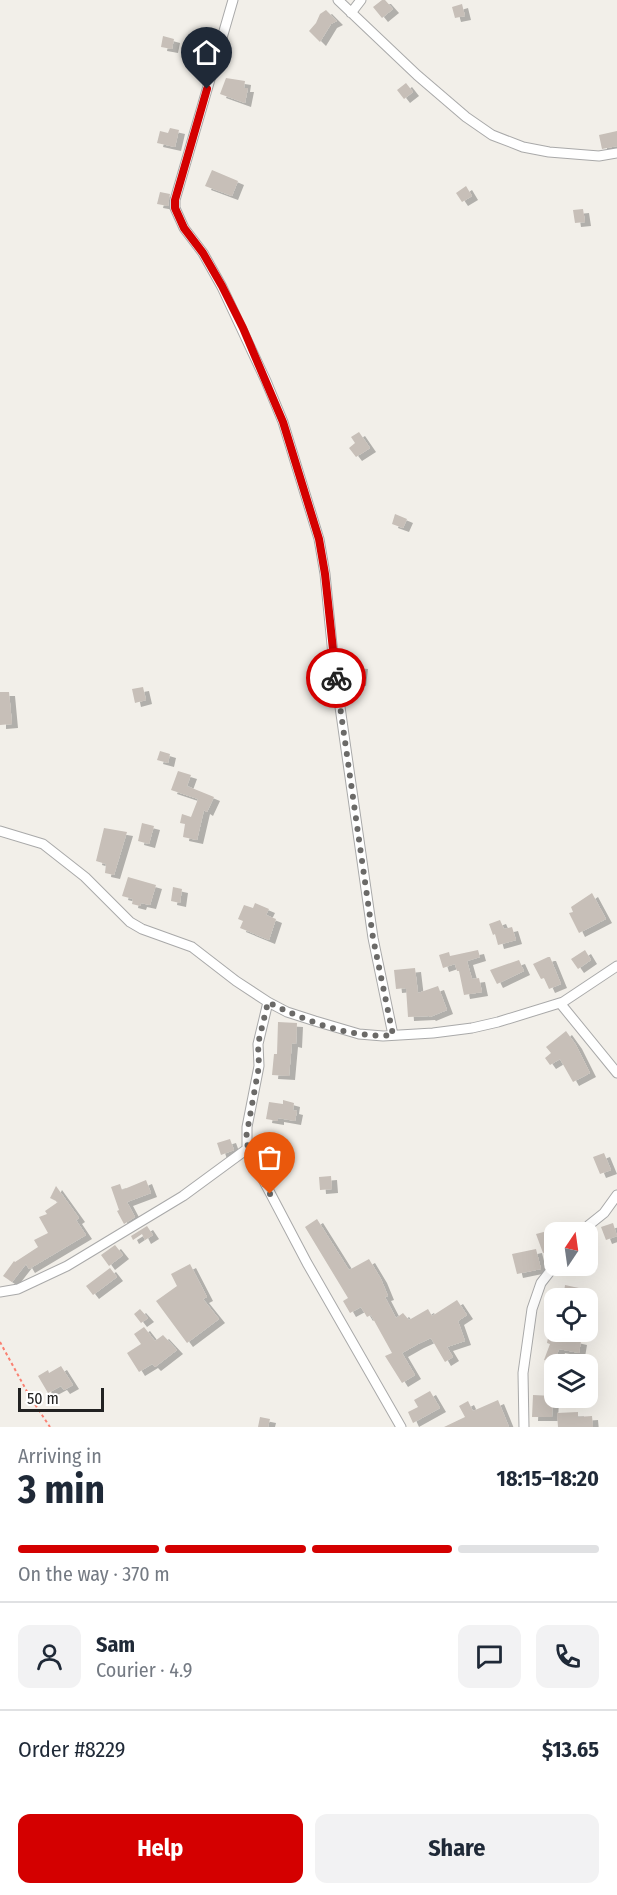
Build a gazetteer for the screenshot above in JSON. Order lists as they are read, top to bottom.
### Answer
{
  "scale_bar": "50 m",
  "north": "top",
  "page": {
    "scale": "50 m",
    "heading": ["3 min", "Arriving in", "18:15–18:20"],
    "panel": [
      "Sam",
      "Courier · 4.9",
      "Order #8229",
      "$13.65"
    ],
    "bar": "On the way · 370 m",
    "buttons": ["Help", "Share"]
  }
}
